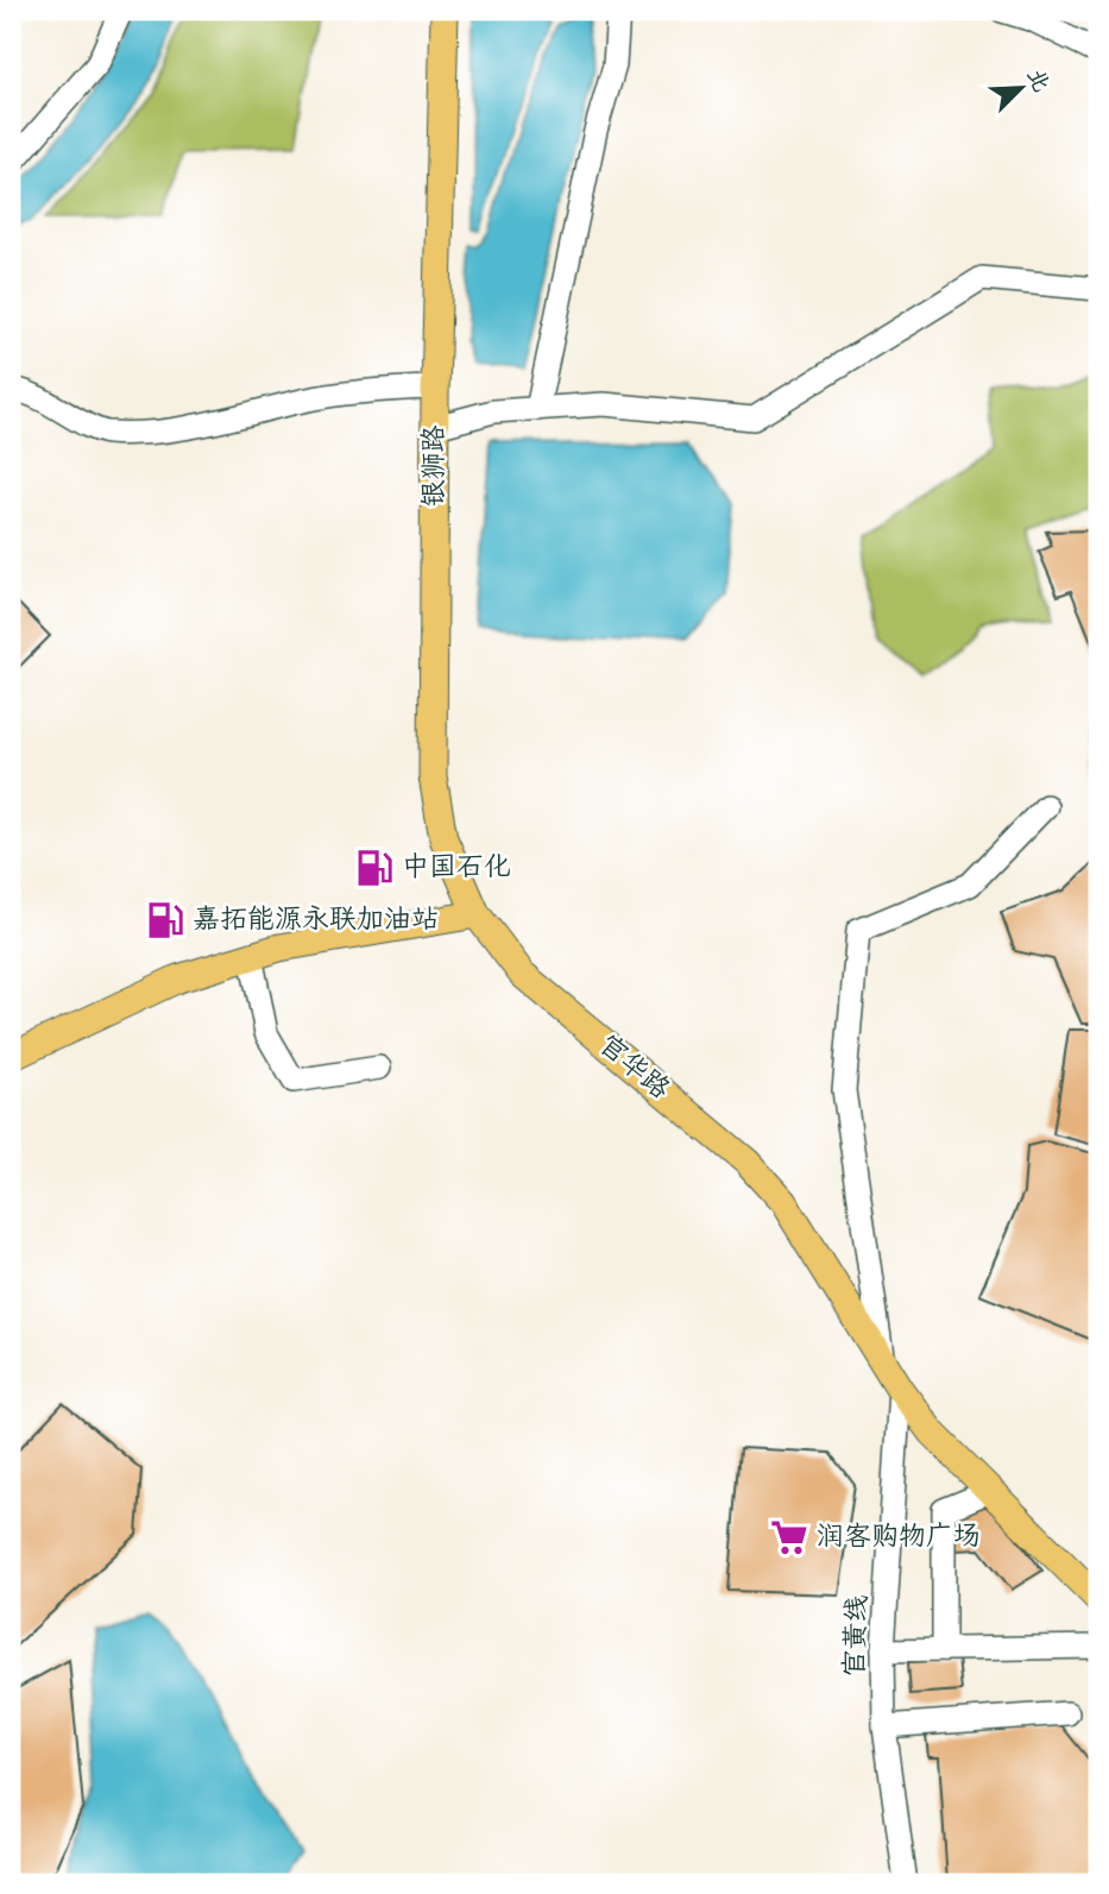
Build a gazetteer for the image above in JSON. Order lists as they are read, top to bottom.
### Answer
{
  "streets": {
    "main road": ["银狮路", "官华路"],
    "street": ["官黄线"]
  },
  "crossings": [
    ["银狮路", "官华路"],
    ["官华路", "官黄线"]
  ],
  "places": {
    "fuel station": ["中国石化", "嘉拓能源永联加油站"],
    "supermarket": ["润客购物广场"]
  },
  "north": "top right"
}
